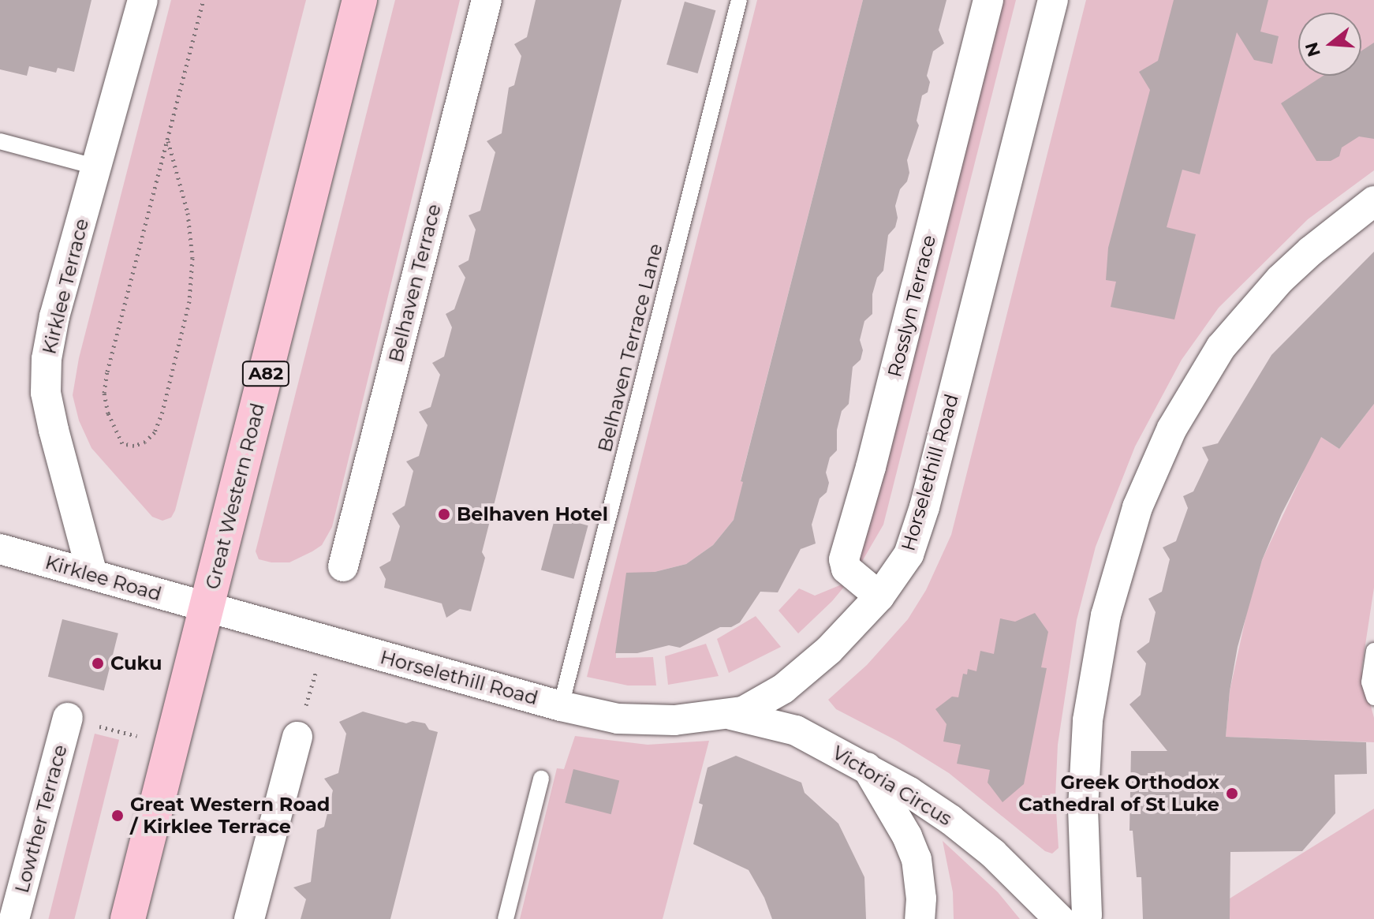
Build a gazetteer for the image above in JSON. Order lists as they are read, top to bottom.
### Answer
{
  "streets": {
    "main road": ["A82", "Great Western Road"],
    "street": [
      "Belhaven Terrace",
      "Kirklee Terrace",
      "Rosslyn Terrace",
      "Horselethill Road",
      "Kirklee Road",
      "Victoria Circus",
      "Lowther Terrace"
    ],
    "lane": ["Belhaven Terrace Lane"]
  },
  "crossings": [
    ["Kirklee Terrace", "Kirklee Road"],
    ["Rosslyn Terrace", "Horselethill Road"],
    ["Belhaven Terrace Lane", "Horselethill Road"],
    ["Horselethill Road", "Great Western Road"],
    ["Horselethill Road", "Kirklee Road"],
    ["Horselethill Road", "Victoria Circus"],
    ["Great Western Road", "Kirklee Road"]
  ],
  "places": [
    "Belhaven Hotel",
    "Cuku",
    "Greek Orthodox Cathedral of St Luke",
    "Great Western Road / Kirklee Terrace"
  ],
  "north": "left"
}
